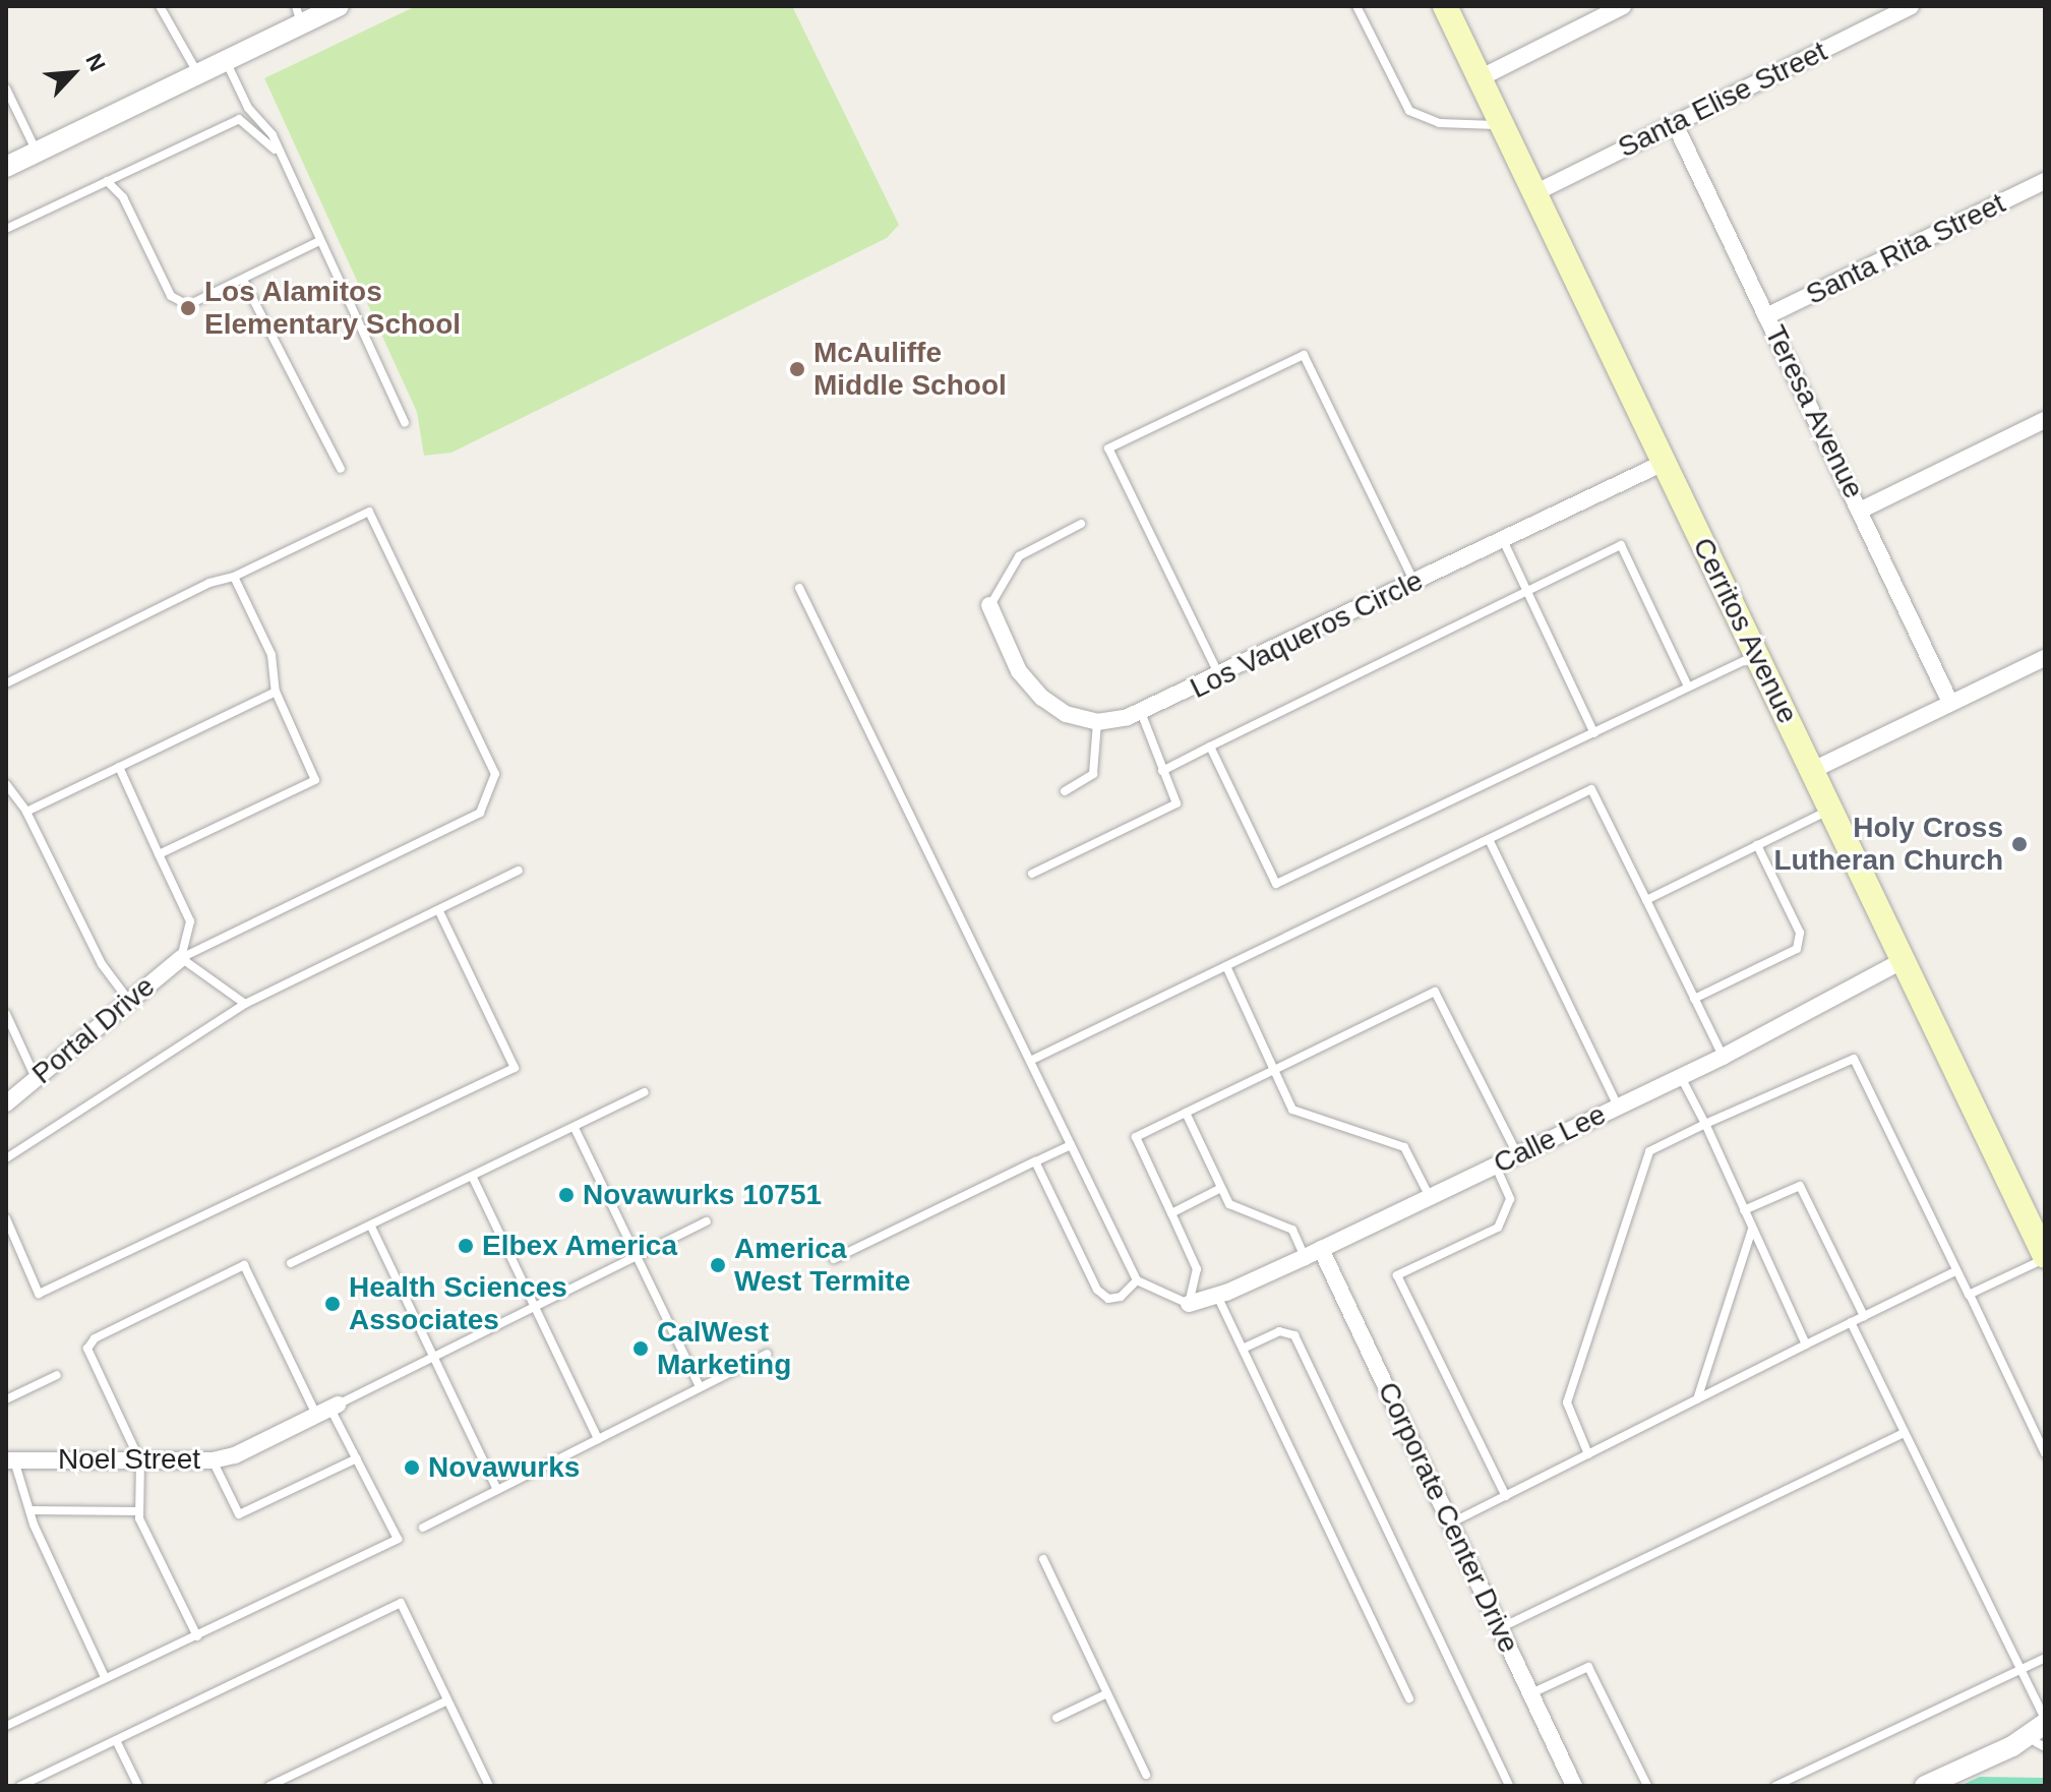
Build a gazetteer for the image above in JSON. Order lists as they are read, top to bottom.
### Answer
{
  "streets": {
    "main road": ["Cerritos Avenue"],
    "street": [
      "Santa Elise Street",
      "Santa Rita Street",
      "Teresa Avenue",
      "Los Vaqueros Circle",
      "Portal Drive",
      "Calle Lee",
      "Noel Street",
      "Corporate Center Drive"
    ]
  },
  "crossings": [
    ["Santa Elise Street", "Teresa Avenue"],
    ["Santa Elise Street", "Cerritos Avenue"],
    ["Santa Rita Street", "Teresa Avenue"],
    ["Cerritos Avenue", "Los Vaqueros Circle"],
    ["Cerritos Avenue", "Calle Lee"],
    ["Calle Lee", "Corporate Center Drive"]
  ],
  "places": [
    "Los Alamitos Elementary School",
    "McAuliffe Middle School",
    "Holy Cross Lutheran Church",
    "Novawurks 10751",
    "Elbex America",
    "America West Termite",
    "Health Sciences Associates",
    "CalWest Marketing",
    "Novawurks"
  ],
  "north": "top right"
}
